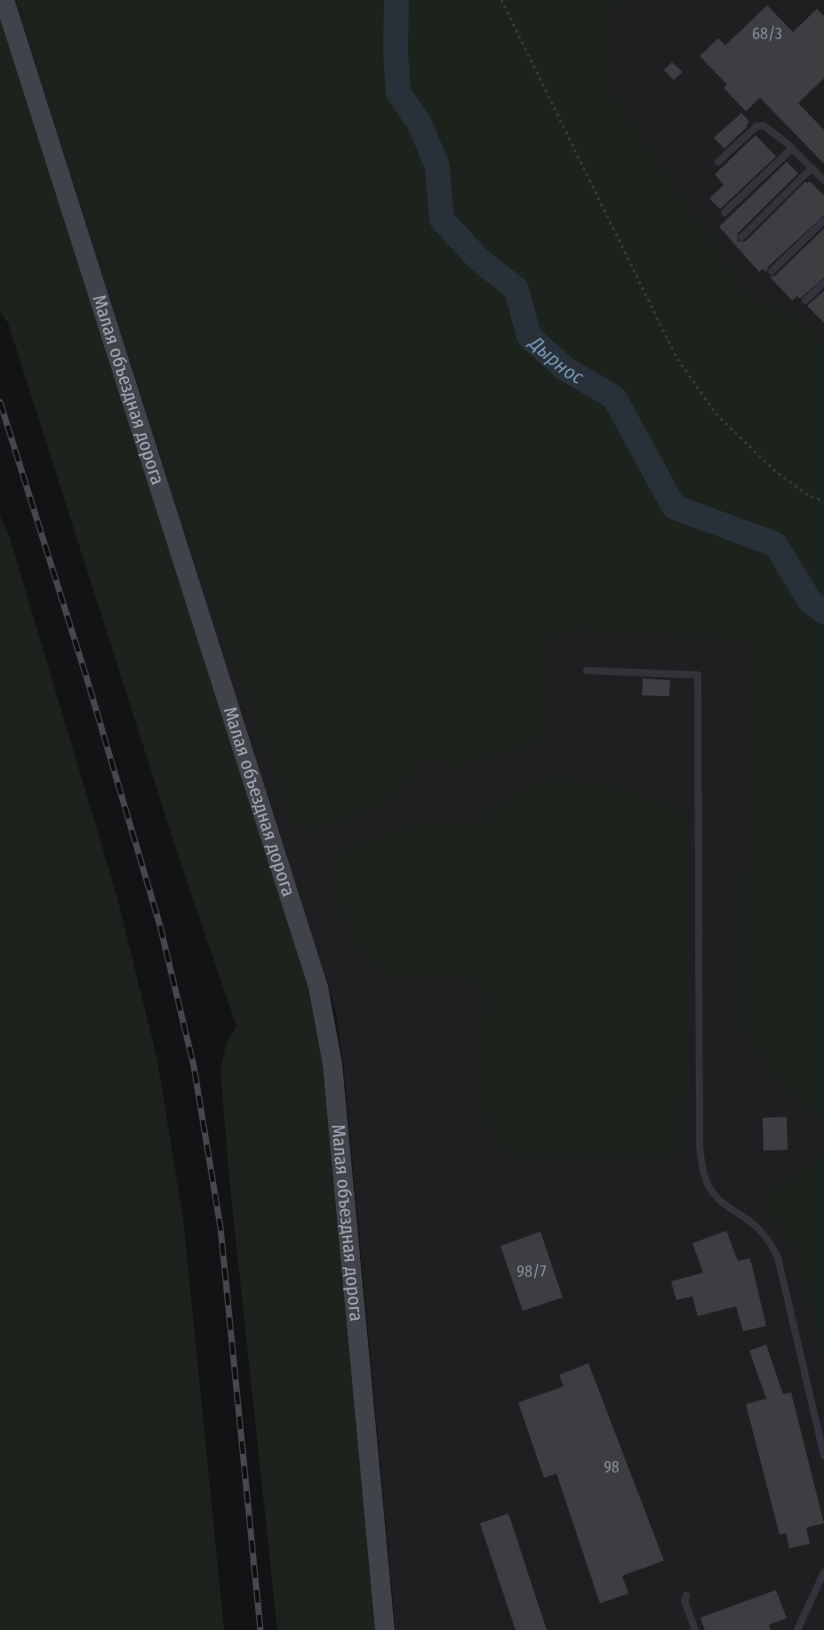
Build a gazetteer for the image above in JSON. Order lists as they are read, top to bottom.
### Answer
{
  "streets": {
    "street": ["Малая объездная дорога"]
  },
  "water": ["Дырнос"],
  "house_numbers": ["68/3", "98/7", "98"]
}
